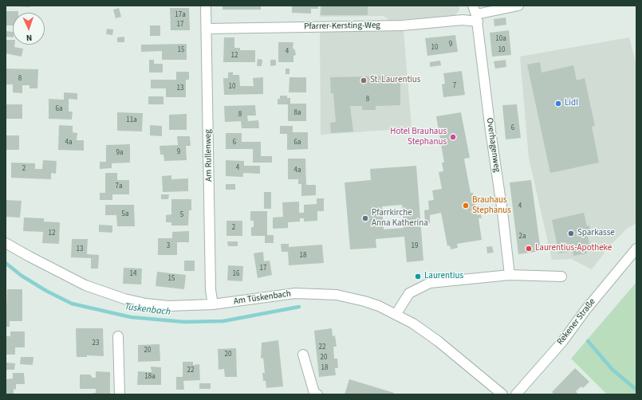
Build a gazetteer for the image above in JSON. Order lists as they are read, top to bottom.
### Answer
{
  "streets": {
    "street": [
      "Pfarrer-Kersting-Weg",
      "Overhagenweg",
      "Am Rullenweg",
      "Am Tüskenbach",
      "Rekener Straße"
    ]
  },
  "crossings": [
    ["Pfarrer-Kersting-Weg", "Overhagenweg"],
    ["Pfarrer-Kersting-Weg", "Am Rullenweg"],
    ["Am Rullenweg", "Am Tüskenbach"]
  ],
  "water": ["Tüskenbach"],
  "places": [
    "St. Laurentius",
    "Lidl",
    "Hotel Brauhaus Stephanus",
    "Brauhaus Stephanus",
    "Pfarrkirche Anna Katherina",
    "Sparkasse",
    "Laurentius-Apotheke",
    "Laurentius"
  ],
  "house_numbers": [
    "17a",
    "17",
    "10a",
    "9",
    "10",
    "15",
    "10",
    "4",
    "12",
    "8",
    "7",
    "10",
    "13",
    "8",
    "6a",
    "8a",
    "8",
    "11a",
    "6",
    "4a",
    "6",
    "6a",
    "9",
    "9a",
    "4",
    "2",
    "4a",
    "7a",
    "4",
    "5a",
    "5",
    "2",
    "12",
    "2a",
    "3",
    "19",
    "13",
    "18",
    "17",
    "14",
    "16",
    "15",
    "23",
    "22",
    "20",
    "20",
    "20",
    "18",
    "22",
    "18a"
  ],
  "north": "bottom"
}
